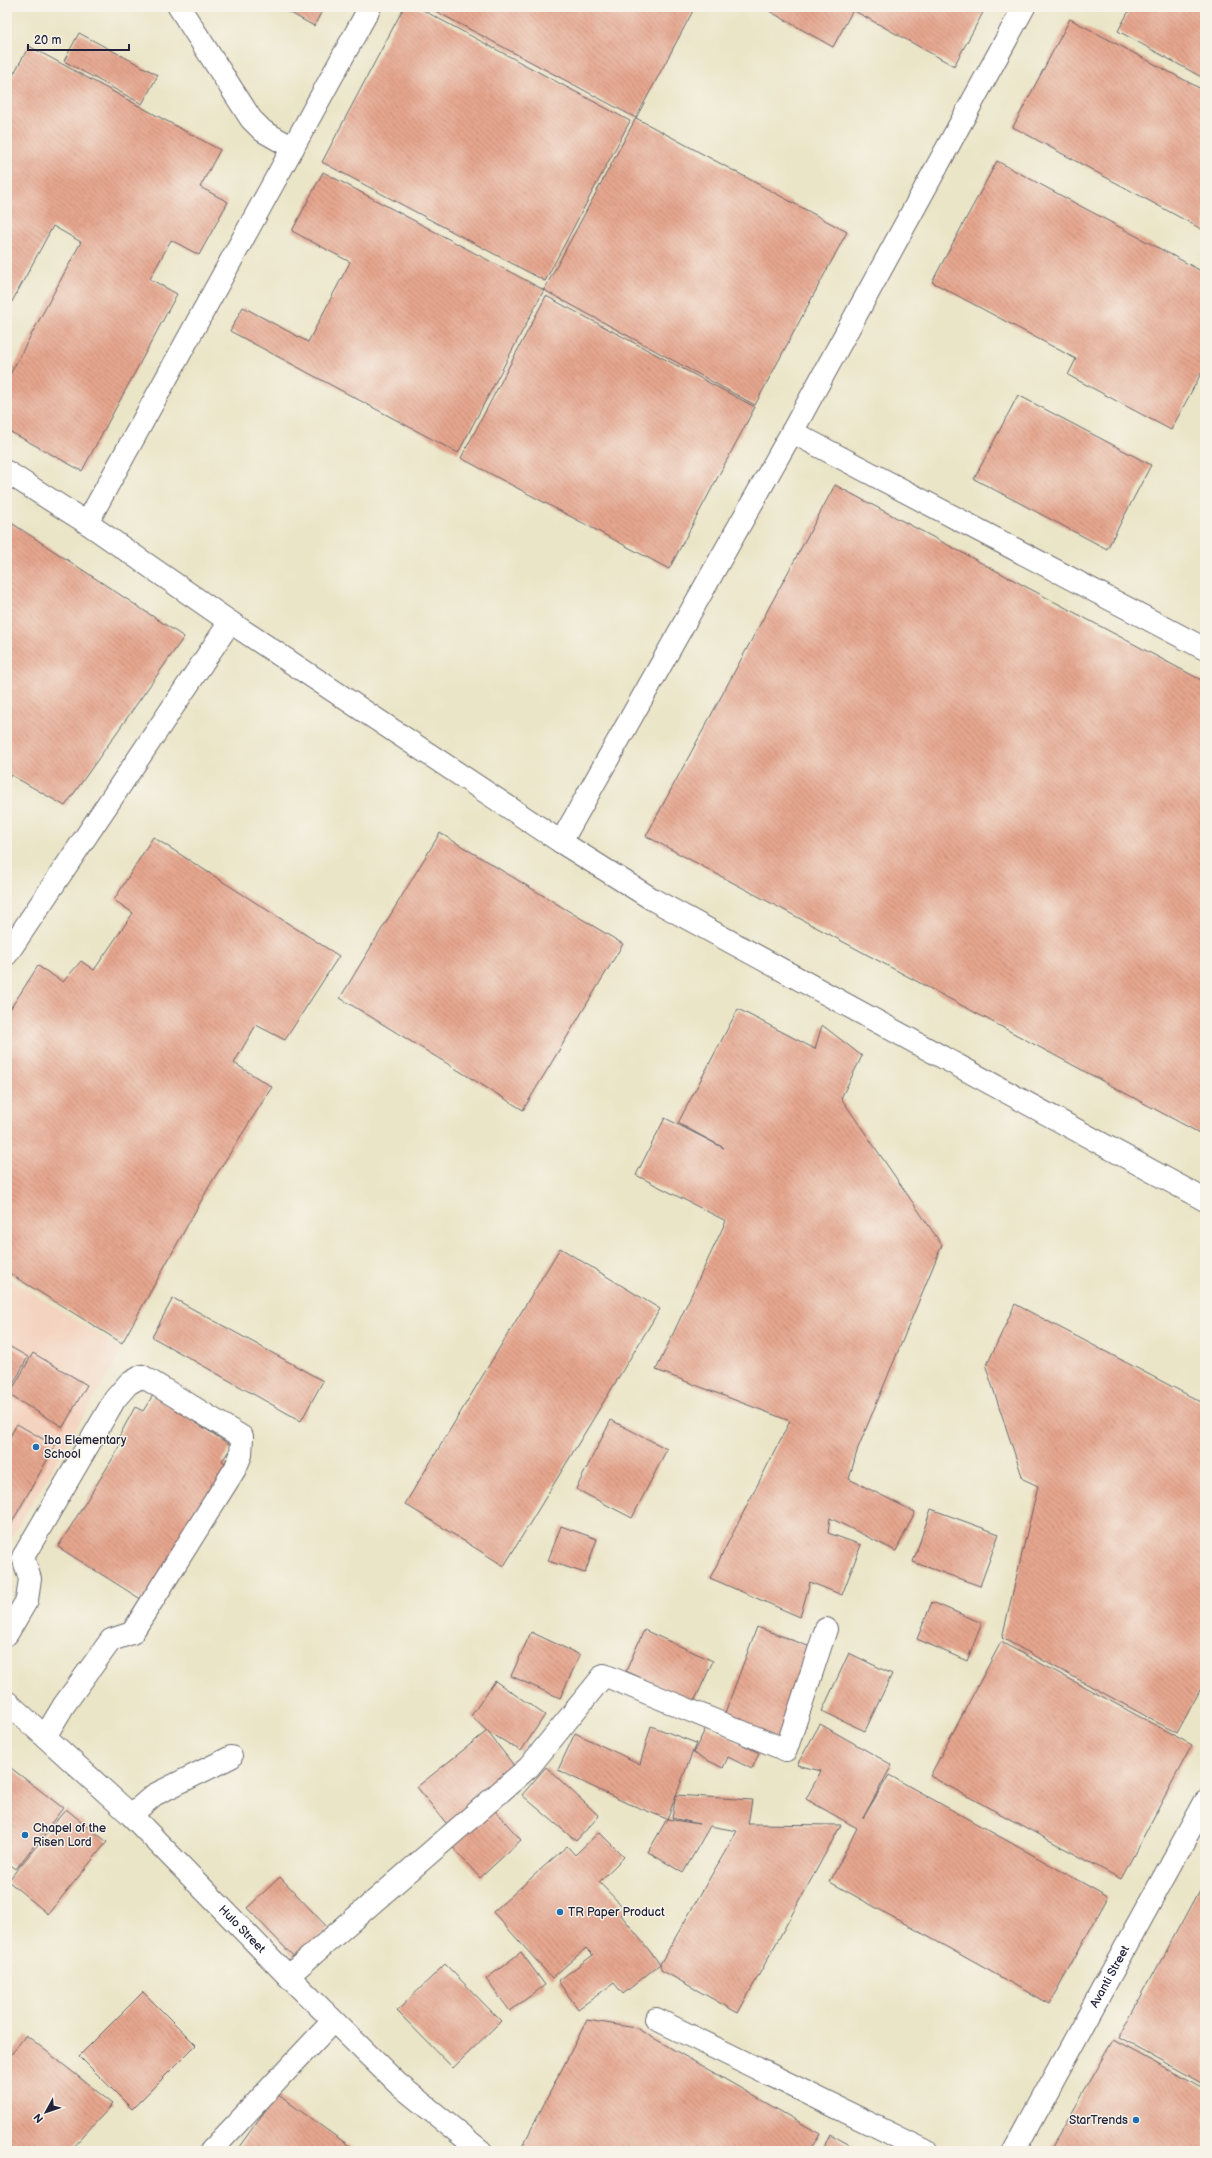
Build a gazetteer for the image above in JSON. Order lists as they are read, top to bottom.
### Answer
{
  "streets": {
    "street": ["Hulo Street", "Avanti Street"]
  },
  "places": [
    "Iba Elementary School",
    "Chapel of the Risen Lord",
    "TR Paper Product",
    "StarTrends"
  ],
  "scale_bar": "20 m",
  "north": "bottom left"
}
